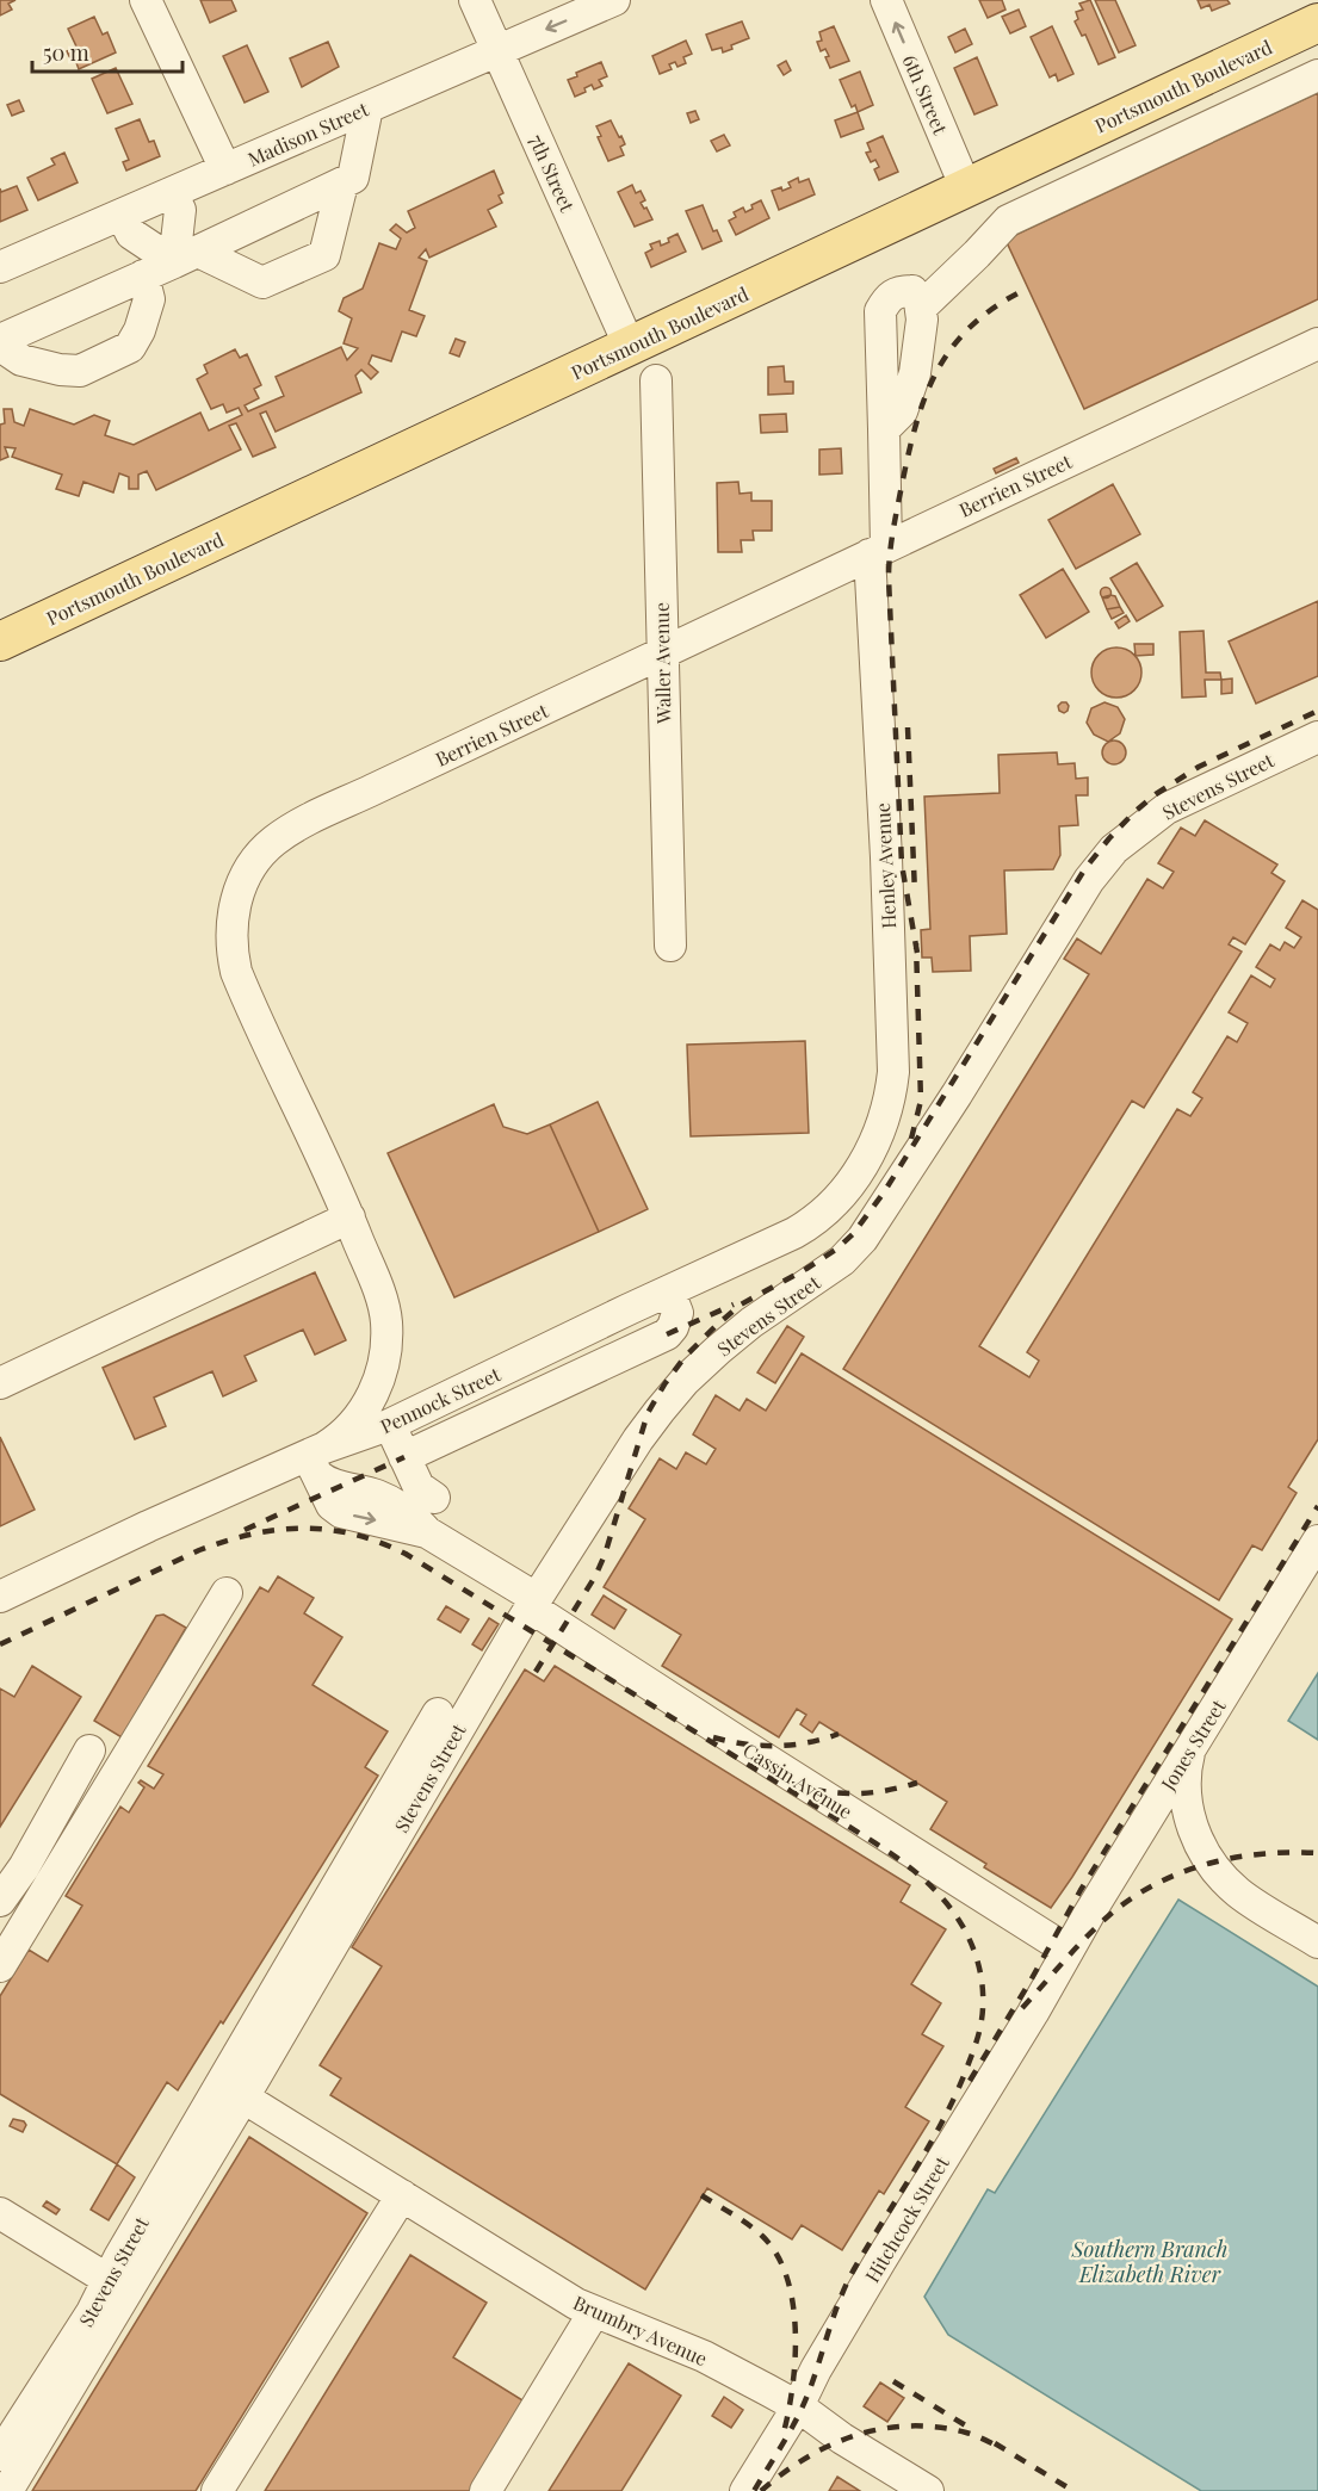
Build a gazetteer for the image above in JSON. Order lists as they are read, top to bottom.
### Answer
{
  "streets": {
    "main road": ["Portsmouth Boulevard"],
    "street": [
      "6th Street",
      "Madison Street",
      "7th Street",
      "Berrien Street",
      "Waller Avenue",
      "Stevens Street",
      "Henley Avenue",
      "Pennock Street",
      "Jones Street",
      "Cassin Avenue",
      "Hitchcock Street",
      "Brumbry Avenue"
    ]
  },
  "crossings": [
    ["Portsmouth Boulevard", "6th Street"],
    ["Portsmouth Boulevard", "7th Street"],
    ["Madison Street", "7th Street"],
    ["Berrien Street", "Waller Avenue"],
    ["Berrien Street", "Henley Avenue"],
    ["Berrien Street", "Pennock Street"],
    ["Berrien Street", "Cassin Avenue"],
    ["Stevens Street", "Cassin Avenue"],
    ["Stevens Street", "Brumbry Avenue"],
    ["Henley Avenue", "Pennock Street"],
    ["Pennock Street", "Cassin Avenue"],
    ["Jones Street", "Cassin Avenue"],
    ["Jones Street", "Hitchcock Street"],
    ["Cassin Avenue", "Hitchcock Street"],
    ["Hitchcock Street", "Brumbry Avenue"]
  ],
  "one_way": ["6th Street"],
  "water": ["Southern Branch Elizabeth River"],
  "scale_bar": "50 m"
}
